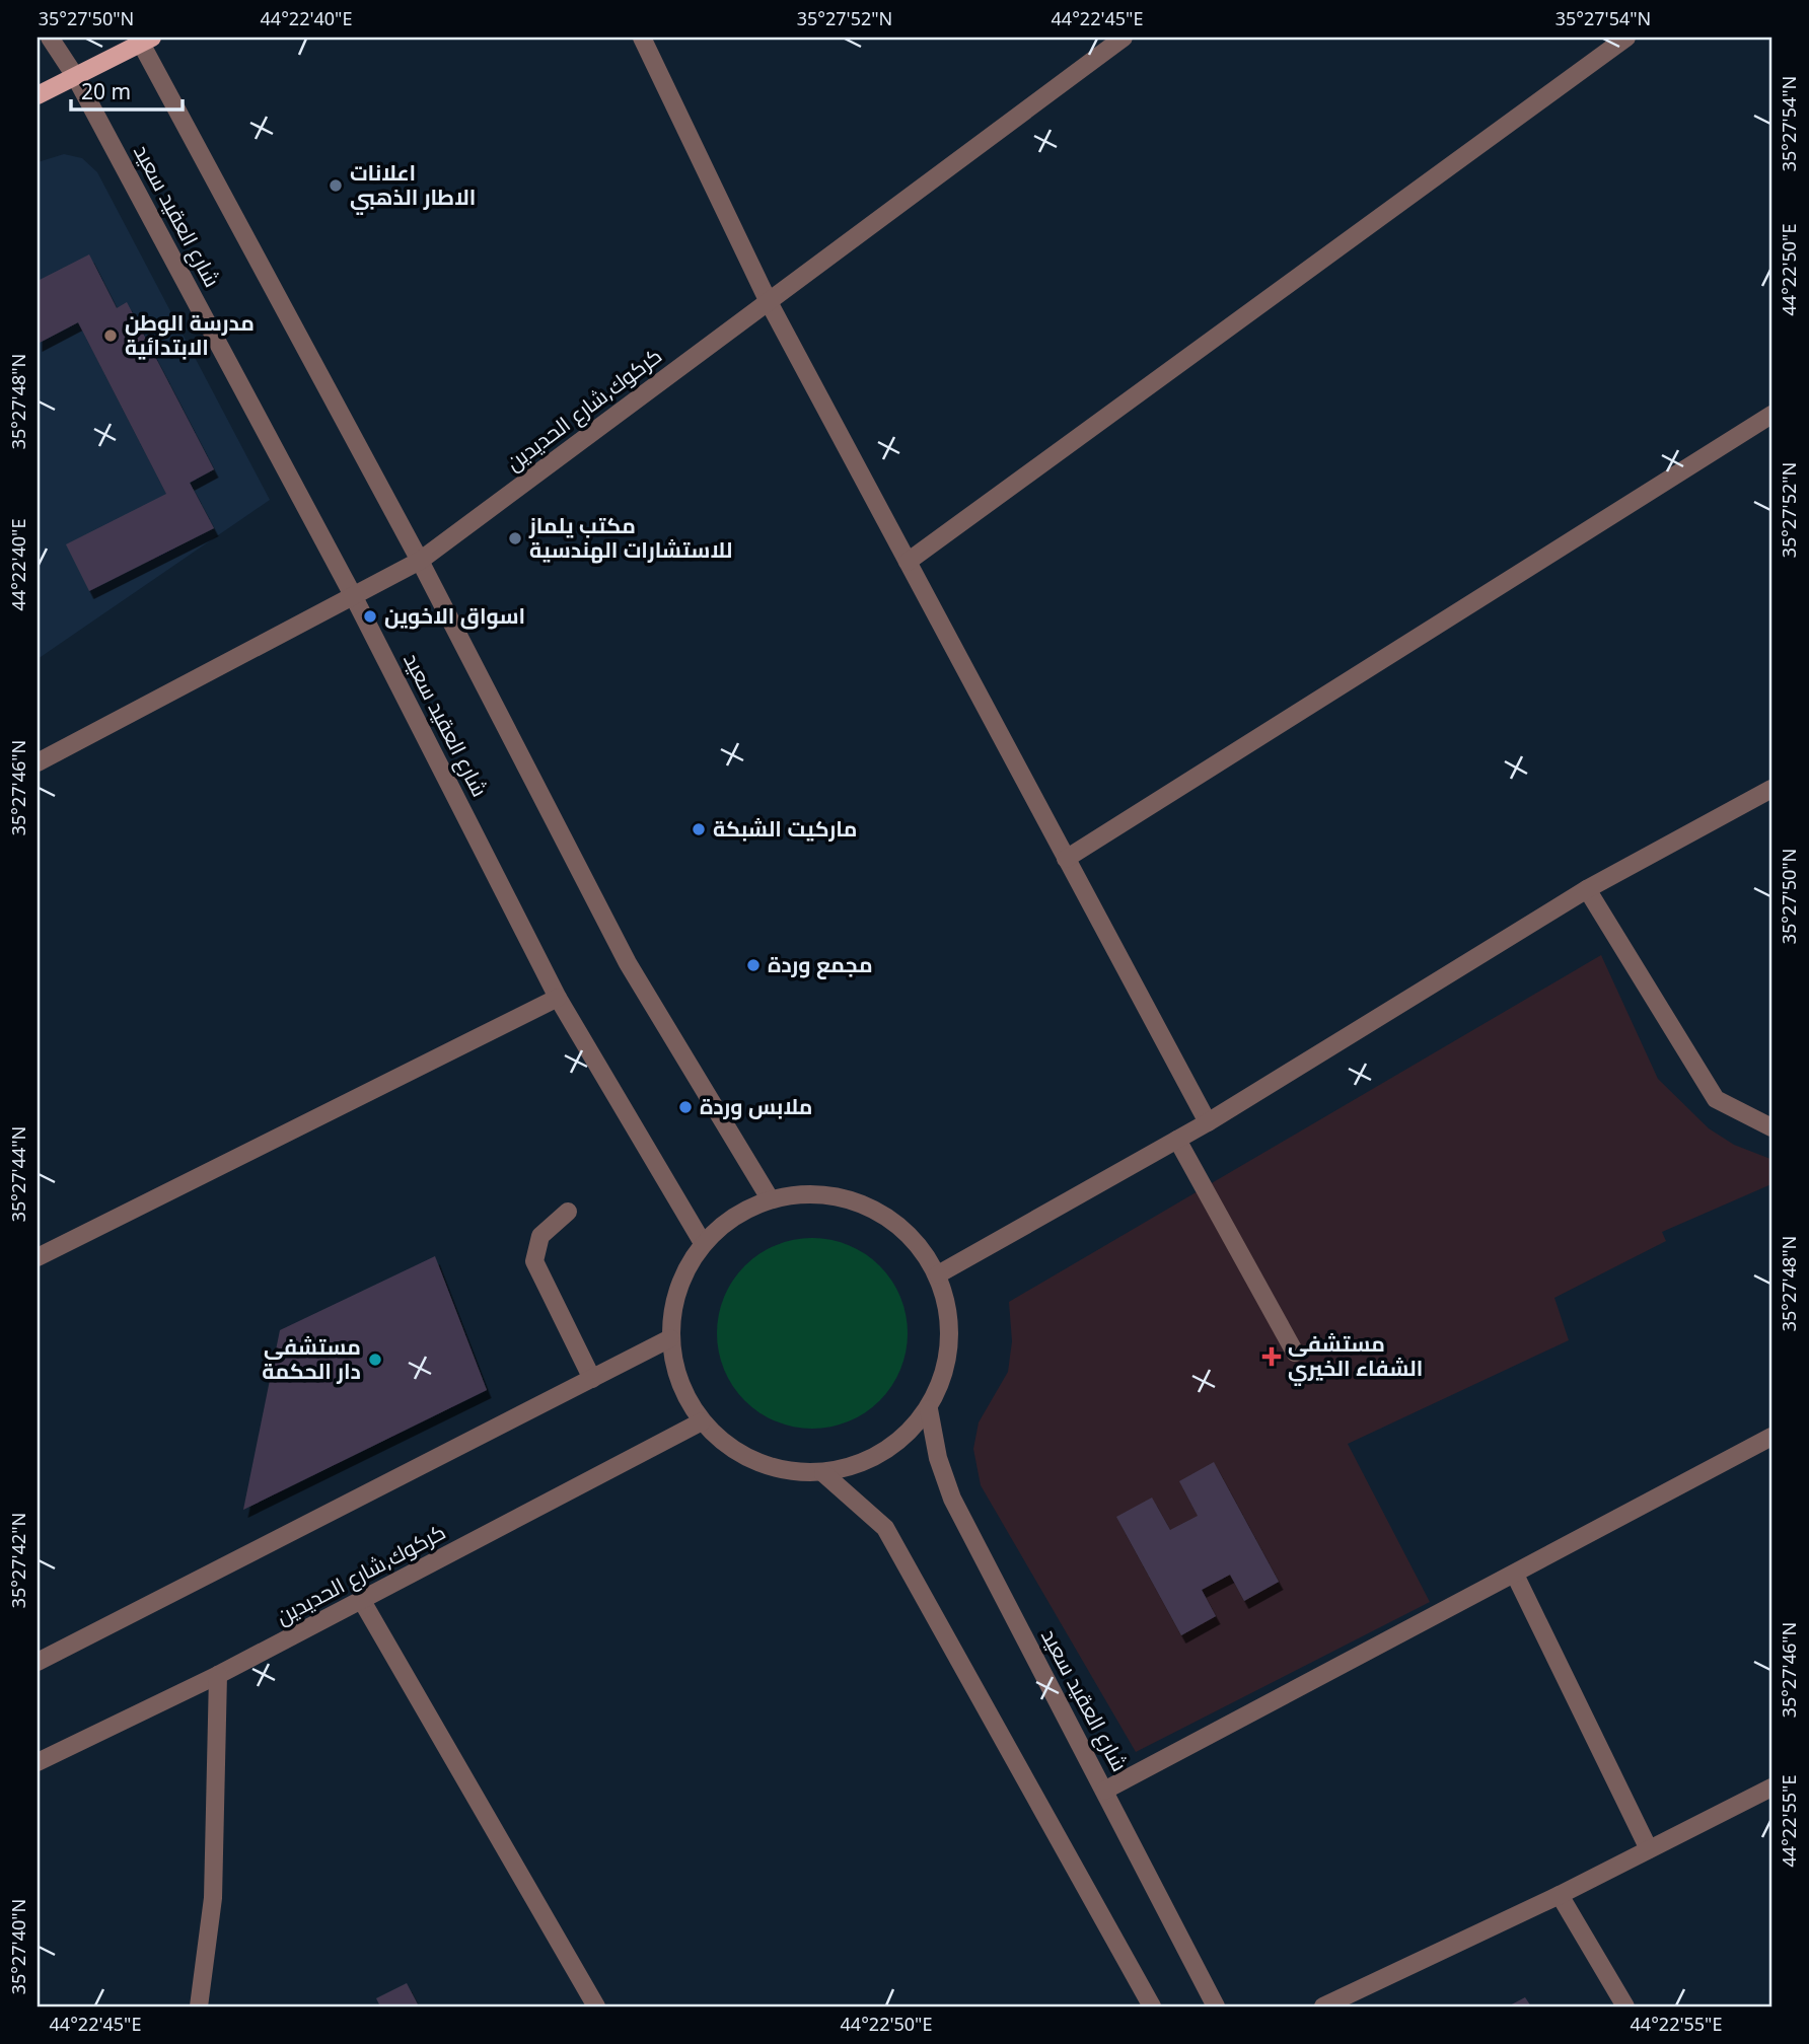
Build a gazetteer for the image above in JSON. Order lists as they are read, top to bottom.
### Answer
{
  "streets": {
    "street": ["شارع العقيد سعيد", "كركوك,شارع الحديدين"]
  },
  "crossings": [
    ["شارع العقيد سعيد", "كركوك,شارع الحديدين"]
  ],
  "places": {
    "other": [
      "اعلانات الاطار الذهبي",
      "مدرسة الوطن الابتدائية",
      "مكتب يلماز للاستشارات الهندسية",
      "اسواق الاخوين",
      "ماركيت الشبكة",
      "مجمع وردة",
      "ملابس وردة",
      "مستشفى دار الحكمة"
    ],
    "health": ["مستشفى الشفاء الخيري"]
  },
  "scale_bar": "20 m",
  "coordinates": [
    "35°27'50\"N",
    "44°22'40\"E",
    "35°27'52\"N",
    "44°22'45\"E",
    "35°27'54\"N",
    "44°22'50\"E",
    "35°27'48\"N",
    "35°27'46\"N",
    "35°27'44\"N",
    "35°27'42\"N",
    "44°22'55\"E",
    "35°27'40\"N"
  ]
}
